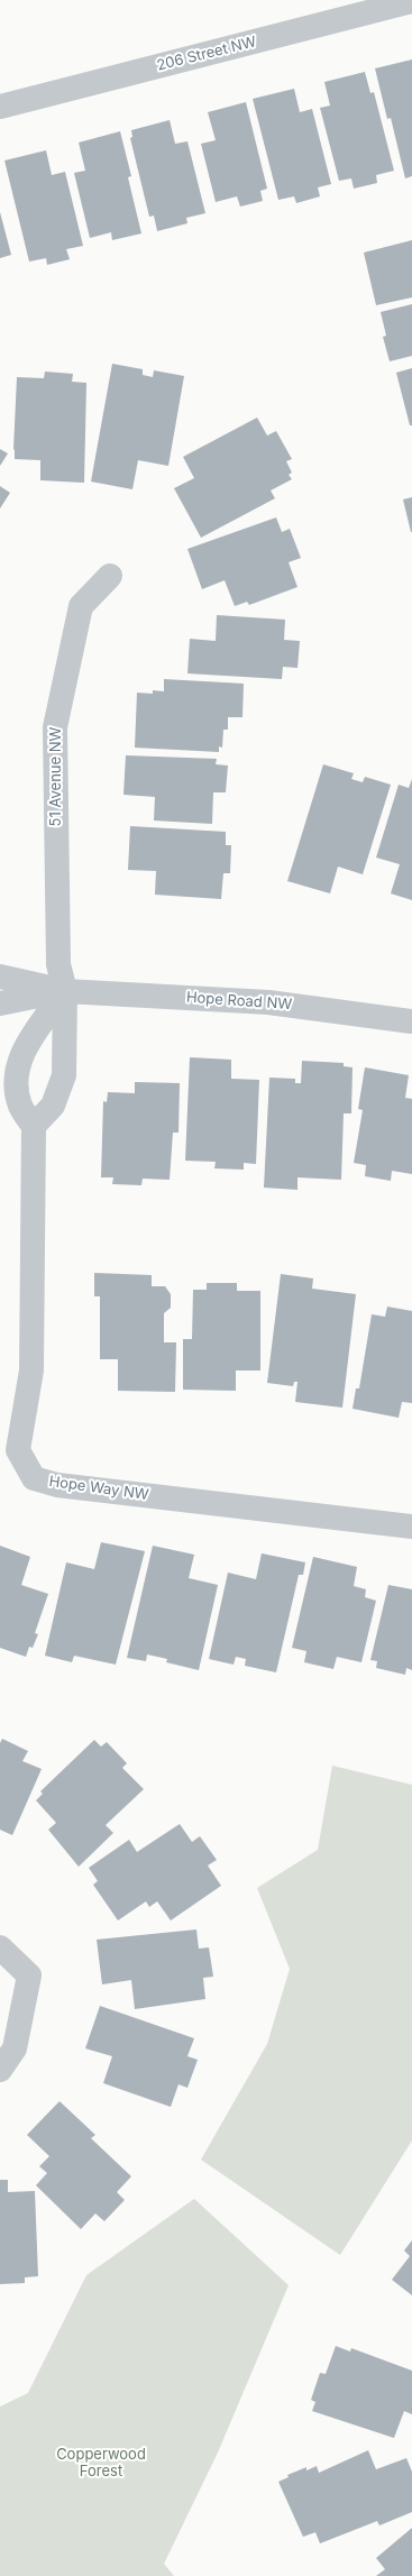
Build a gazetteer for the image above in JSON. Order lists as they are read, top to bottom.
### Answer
{
  "streets": {
    "street": [
      "206 Street NW",
      "51 Avenue NW",
      "Hope Road NW",
      "Hope Way NW"
    ]
  },
  "crossings": [
    ["51 Avenue NW", "Hope Road NW"]
  ],
  "parks": ["Copperwood Forest"]
}
